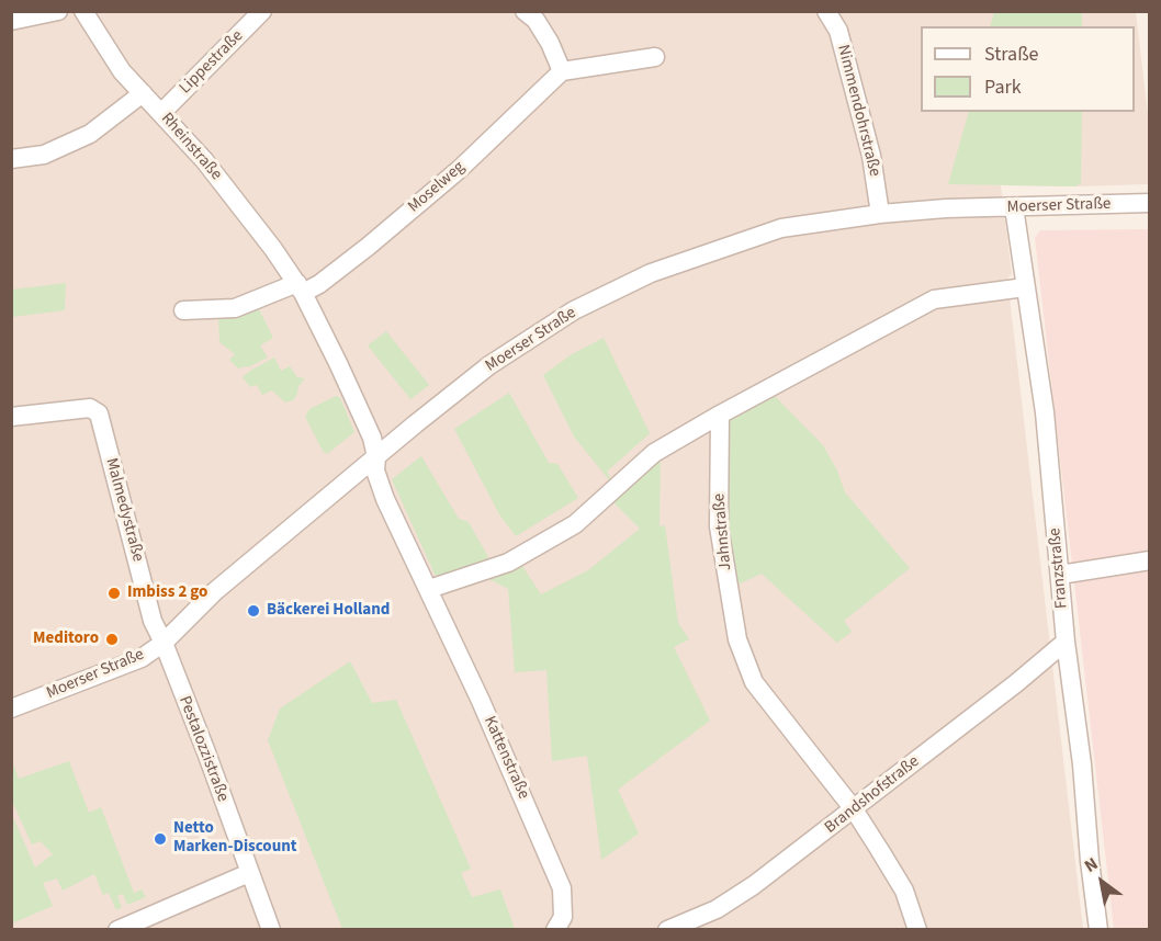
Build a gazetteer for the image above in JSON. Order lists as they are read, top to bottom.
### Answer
{
  "streets": {
    "street": [
      "Lippestraße",
      "Nimmendohrstraße",
      "Rheinstraße",
      "Moselweg",
      "Moerser Straße",
      "Malmedystraße",
      "Jahnstraße",
      "Franzstraße",
      "Pestalozzistraße",
      "Kattenstraße",
      "Brandshofstraße"
    ]
  },
  "crossings": [
    ["Lippestraße", "Rheinstraße"],
    ["Nimmendohrstraße", "Moerser Straße"],
    ["Rheinstraße", "Moselweg"],
    ["Rheinstraße", "Moerser Straße"],
    ["Rheinstraße", "Kattenstraße"],
    ["Moerser Straße", "Malmedystraße"],
    ["Moerser Straße", "Franzstraße"],
    ["Moerser Straße", "Pestalozzistraße"],
    ["Moerser Straße", "Kattenstraße"],
    ["Malmedystraße", "Pestalozzistraße"],
    ["Jahnstraße", "Brandshofstraße"],
    ["Franzstraße", "Brandshofstraße"]
  ],
  "places": [
    "Imbiss 2 go",
    "Bäckerei Holland",
    "Meditoro",
    "Netto Marken-Discount"
  ],
  "legend": ["Straße", "Park"],
  "north": "top left"
}
